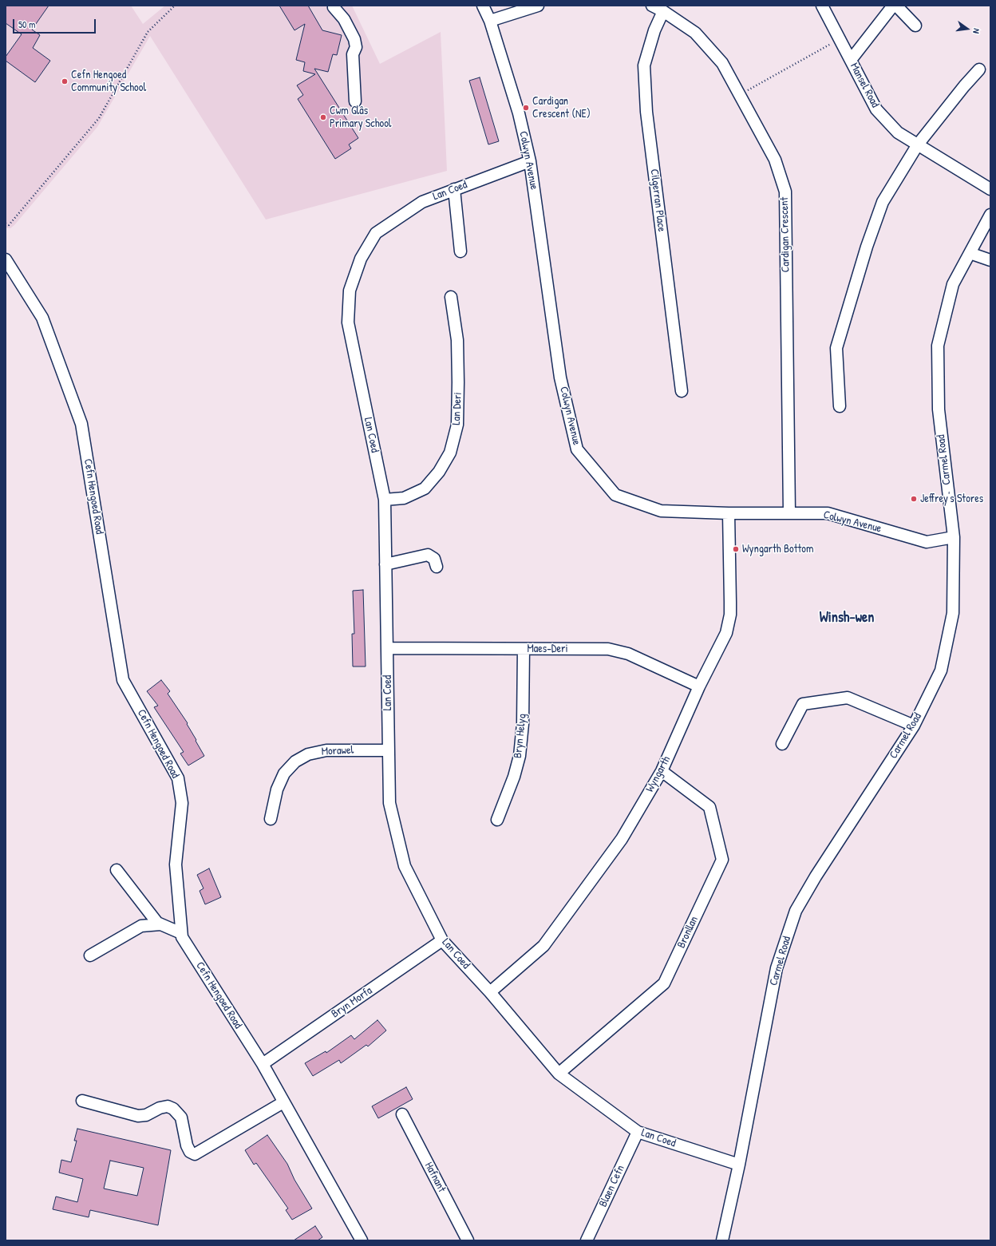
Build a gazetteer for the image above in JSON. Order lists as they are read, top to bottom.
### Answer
{
  "streets": {
    "street": [
      "Mansel Road",
      "Colwyn Avenue",
      "Lan Coed",
      "Cilgerran Place",
      "Cardigan Crescent",
      "Lan Deri",
      "Carmel Road",
      "Cefn Hengoed Road",
      "Maes-Deri",
      "Bryn Helyg",
      "Morawel",
      "Wyngarth",
      "Bronllan",
      "Bryn Morfa",
      "Hafnant",
      "Blaen Cefn"
    ]
  },
  "crossings": [
    ["Colwyn Avenue", "Lan Coed"],
    ["Colwyn Avenue", "Cardigan Crescent"],
    ["Colwyn Avenue", "Carmel Road"],
    ["Colwyn Avenue", "Wyngarth"],
    ["Lan Coed", "Lan Deri"],
    ["Lan Coed", "Carmel Road"],
    ["Lan Coed", "Maes-Deri"],
    ["Lan Coed", "Morawel"],
    ["Lan Coed", "Wyngarth"],
    ["Lan Coed", "Bronllan"],
    ["Lan Coed", "Bryn Morfa"],
    ["Lan Coed", "Blaen Cefn"],
    ["Cilgerran Place", "Cardigan Crescent"],
    ["Cefn Hengoed Road", "Bryn Morfa"],
    ["Maes-Deri", "Bryn Helyg"],
    ["Maes-Deri", "Wyngarth"],
    ["Wyngarth", "Bronllan"]
  ],
  "districts": ["Winsh-wen"],
  "places": [
    "Cefn Hengoed Community School",
    "Cardigan Crescent (NE)",
    "Cwm Glâs Primary School",
    "Jeffrey's Stores",
    "Wyngarth Bottom"
  ],
  "scale_bar": "50 m",
  "north": "right"
}
